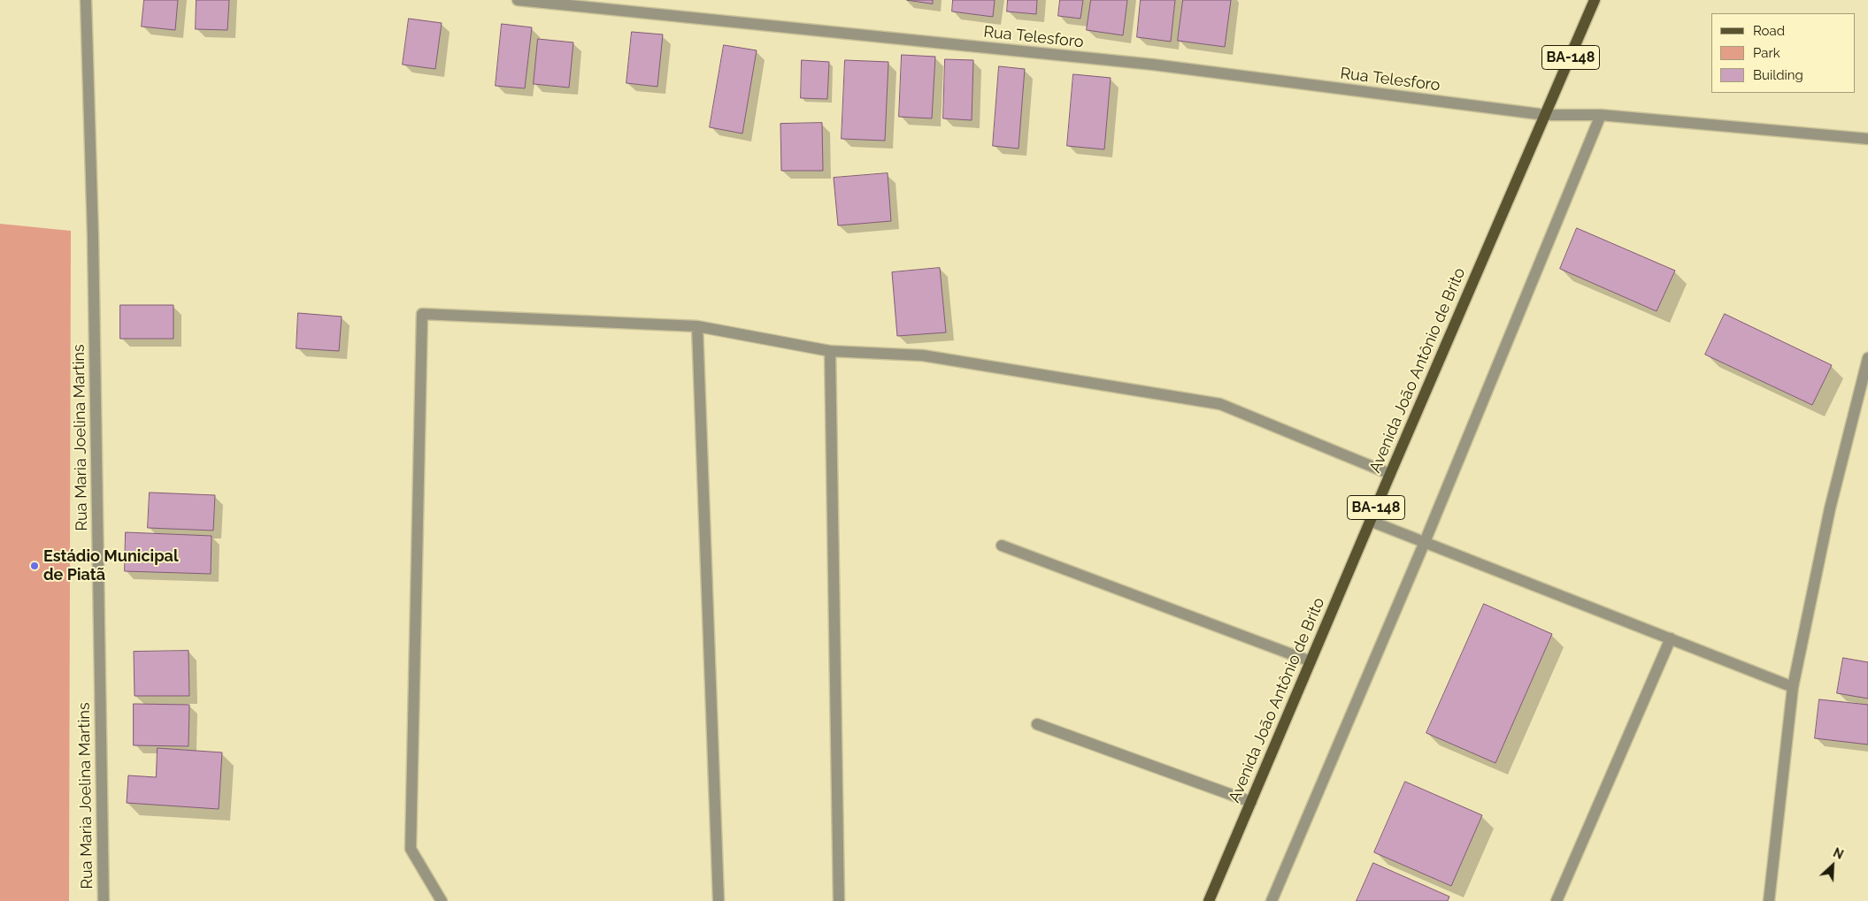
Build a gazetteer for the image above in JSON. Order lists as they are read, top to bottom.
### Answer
{
  "streets": {
    "main road": ["BA-148", "Avenida João Antônio de Brito"],
    "street": ["Rua Telesforo", "Rua Maria Joelina Martins"]
  },
  "crossings": [
    ["Rua Telesforo", "Avenida João Antônio de Brito"]
  ],
  "places": ["Estádio Municipal de Piatã"],
  "legend": ["Road", "Park", "Building"],
  "north": "top right"
}
